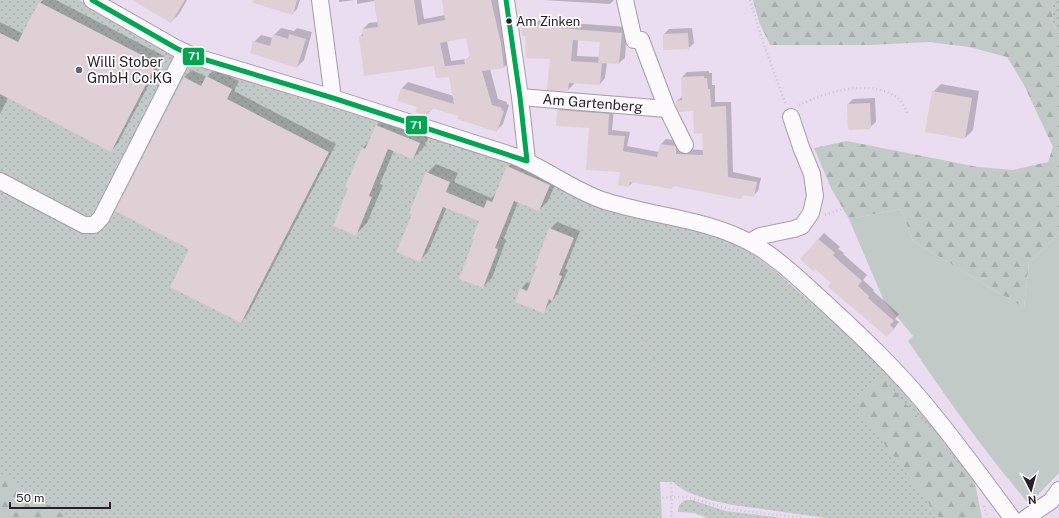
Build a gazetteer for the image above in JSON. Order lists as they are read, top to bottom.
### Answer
{
  "streets": {
    "street": ["Am Gartenberg"]
  },
  "places": ["Am Zinken", "Willi Stober GmbH Co.KG"],
  "lines": ["transit line 71"],
  "scale_bar": "50 m",
  "north": "bottom"
}
